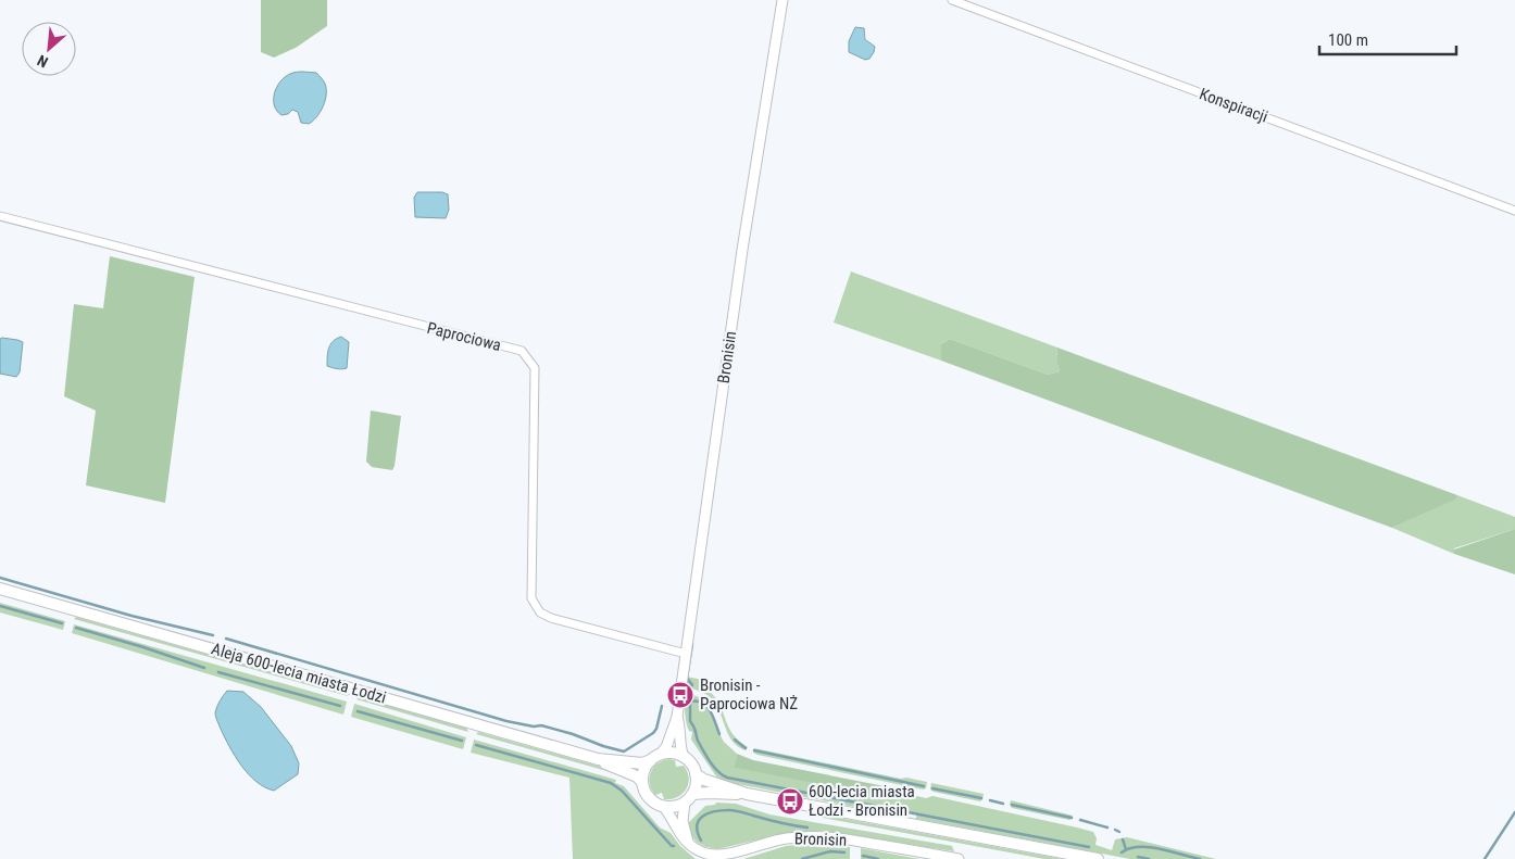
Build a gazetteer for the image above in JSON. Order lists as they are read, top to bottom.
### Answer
{
  "streets": {
    "main road": ["Aleja 600-lecia miasta Łodzi"],
    "street": ["Konspiracji", "Paprociowa", "Bronisin"]
  },
  "crossings": [
    ["Paprociowa", "Bronisin"],
    ["Bronisin", "Aleja 600-lecia miasta Łodzi"]
  ],
  "places": {
    "bus stop": ["Bronisin - Paprociowa NŻ", "600-lecia miasta Łodzi - Bronisin"]
  },
  "scale_bar": "100 m",
  "north": "bottom left"
}
